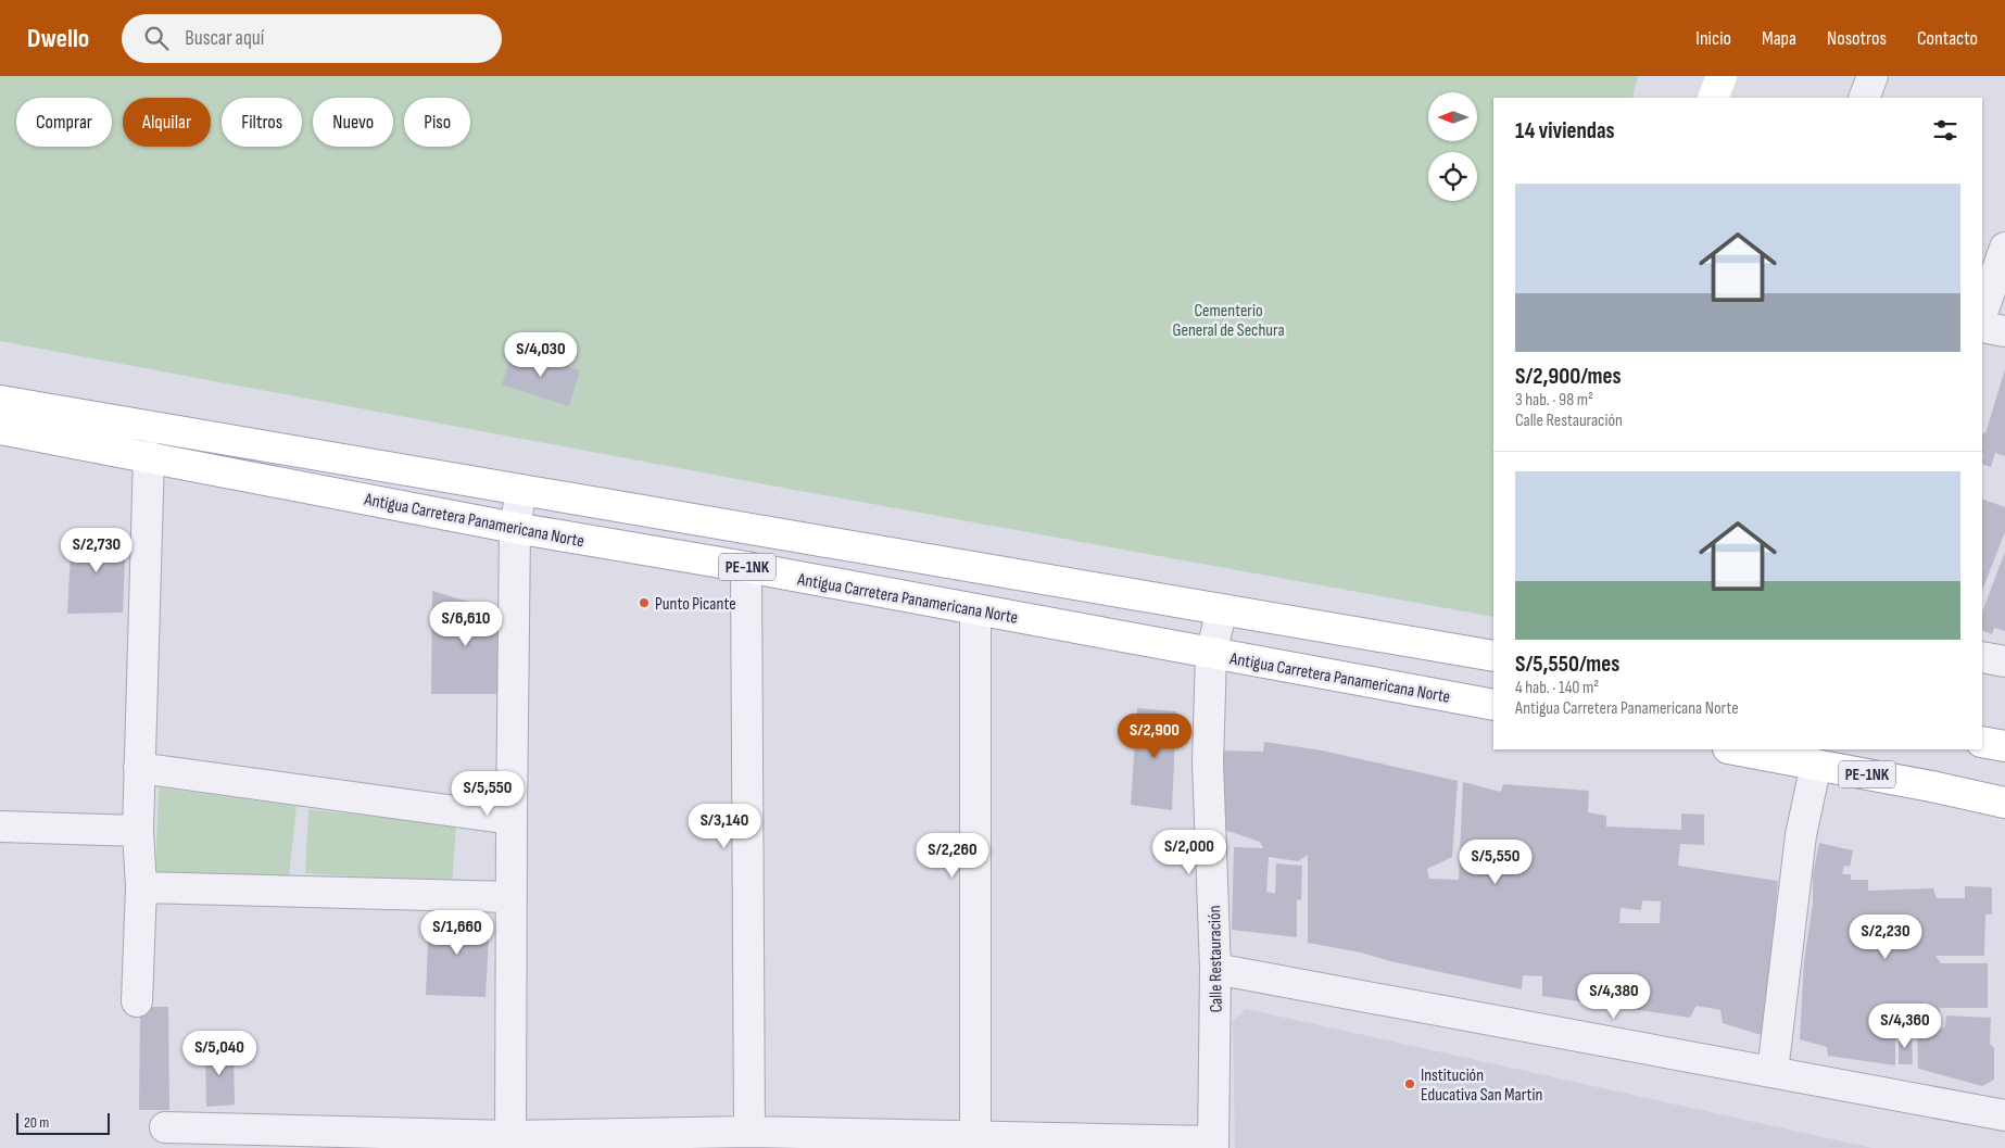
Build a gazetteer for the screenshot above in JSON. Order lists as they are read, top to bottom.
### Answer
{
  "streets": {
    "main road": ["Antigua Carretera Panamericana Norte", "PE-1NK"],
    "street": ["Calle Restauración"]
  },
  "crossings": [
    ["Antigua Carretera Panamericana Norte", "Calle Restauración"]
  ],
  "parks": ["Cementerio General de Sechura"],
  "places": ["Punto Picante", "Institución Educativa San Martin"],
  "scale_bar": "20 m",
  "north": "left",
  "page": {
    "header": "Dwello",
    "search": "Buscar aquí",
    "nav": [
      "Inicio",
      "Mapa",
      "Nosotros",
      "Contacto"
    ],
    "chip": [
      "Comprar",
      "Alquilar",
      "Filtros",
      "Nuevo",
      "Piso"
    ],
    "heading": "14 viviendas",
    "list": [
      {
        "name": "S/2,900/mes",
        "note": "3 hab. · 98 m² · Calle Restauración"
      },
      {
        "name": "S/5,550/mes",
        "note": "4 hab. · 140 m² · Antigua Carretera Panamericana Norte"
      }
    ],
    "price": [
      "S/4,030",
      "S/2,730",
      "S/6,610",
      "S/2,900",
      "S/5,550",
      "S/3,140",
      "S/2,000",
      "S/2,260",
      "S/5,550",
      "S/1,660",
      "S/2,230",
      "S/4,380",
      "S/4,360",
      "S/5,040"
    ],
    "scale": "20 m"
  }
}
